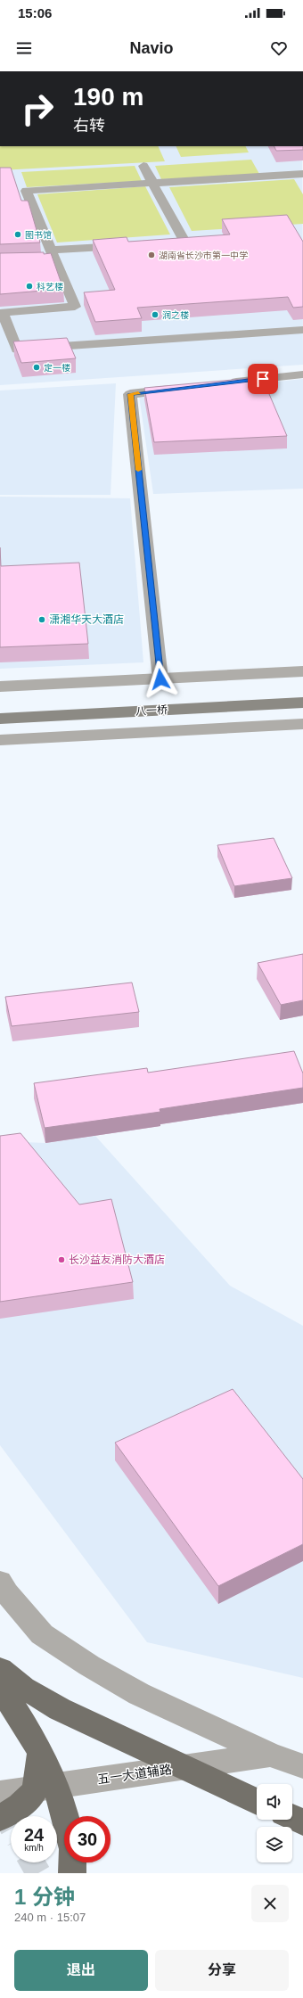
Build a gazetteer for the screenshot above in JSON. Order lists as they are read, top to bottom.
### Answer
{
  "streets": {
    "main road": ["八一桥"],
    "street": ["五一大道辅路"]
  },
  "places": [
    "图书馆",
    "湖南省长沙市第一中学",
    "科艺楼",
    "润之楼",
    "定一楼",
    "潇湘华天大酒店",
    "长沙益友消防大酒店"
  ],
  "page": {
    "status": "15:06",
    "header": "Navio",
    "turn": ["190 m", "右转"],
    "speed": "24 km/h",
    "limit": "30",
    "heading": ["1 分钟", "240 m · 15:07"],
    "buttons": ["退出", "分享"]
  }
}
